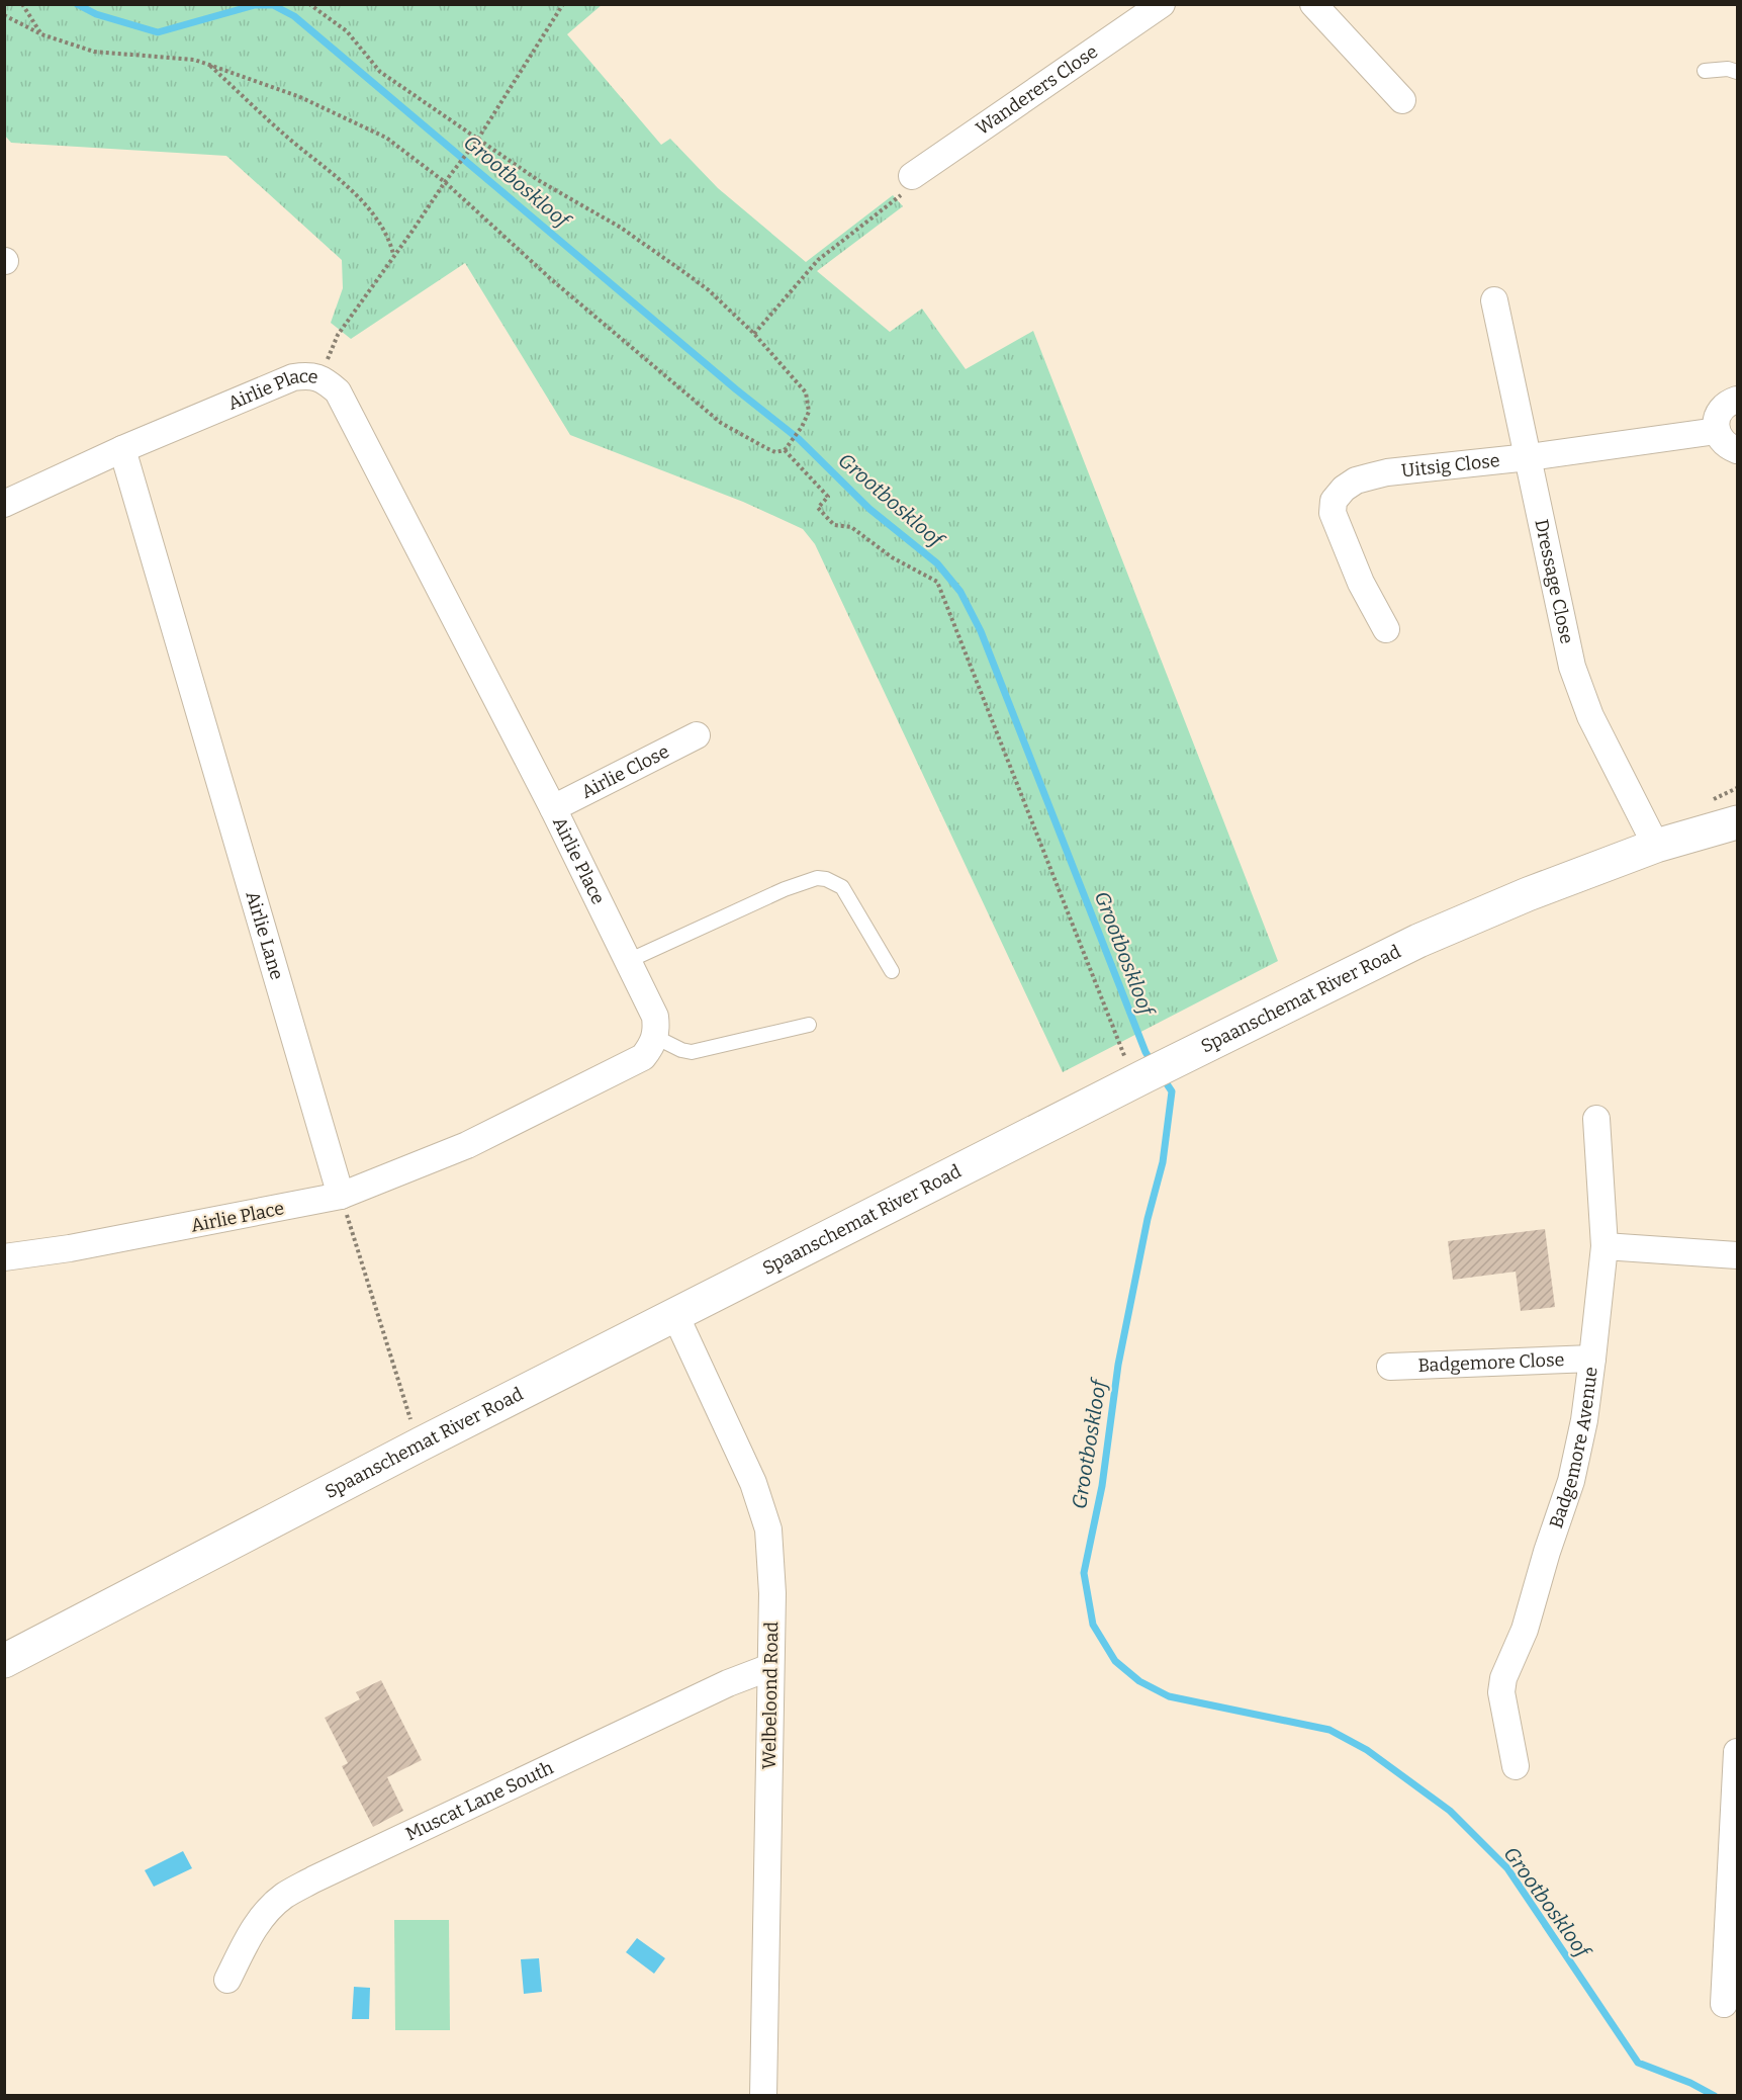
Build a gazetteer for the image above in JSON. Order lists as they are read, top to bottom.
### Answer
{
  "streets": {
    "main road": ["Spaanschemat River Road"],
    "street": [
      "Wanderers Close",
      "Airlie Place",
      "Uitsig Close",
      "Dressage Close",
      "Airlie Close",
      "Airlie Lane",
      "Badgemore Close",
      "Badgemore Avenue",
      "Welbeloond Road",
      "Muscat Lane South"
    ]
  },
  "crossings": [
    ["Airlie Place", "Airlie Close"],
    ["Airlie Place", "Airlie Lane"],
    ["Uitsig Close", "Dressage Close"],
    ["Dressage Close", "Spaanschemat River Road"],
    ["Spaanschemat River Road", "Welbeloond Road"],
    ["Badgemore Close", "Badgemore Avenue"],
    ["Welbeloond Road", "Muscat Lane South"]
  ],
  "water": ["Grootboskloof"]
}
